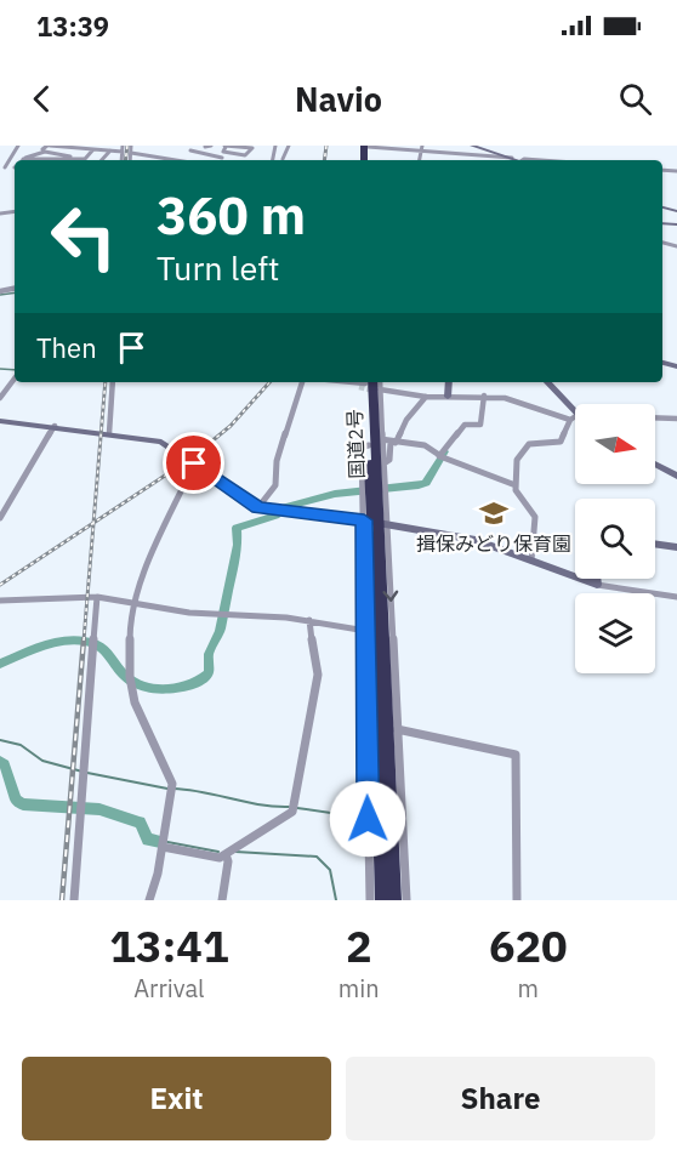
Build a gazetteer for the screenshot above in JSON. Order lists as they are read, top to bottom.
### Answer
{
  "streets": {
    "highway": ["国道2号"]
  },
  "places": {
    "school or university": ["揖保みどり保育園"]
  },
  "north": "right",
  "page": {
    "status": "13:39",
    "header": "Navio",
    "turn": ["360 m", "Turn left"],
    "then": "Then",
    "eta": [
      "13:41",
      "Arrival",
      "2",
      "min",
      "620",
      "m"
    ],
    "buttons": ["Exit", "Share"]
  }
}
